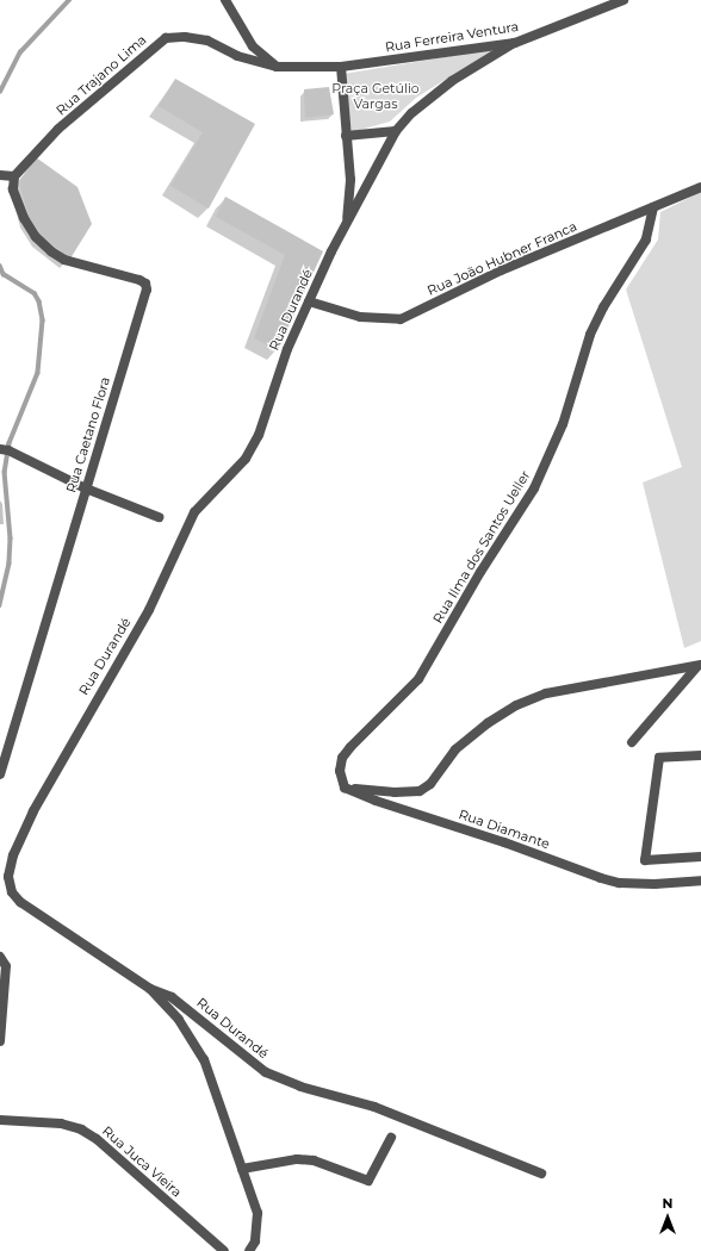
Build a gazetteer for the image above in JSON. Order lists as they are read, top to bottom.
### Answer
{
  "streets": {
    "street": [
      "Rua Ferreira Ventura",
      "Rua Trajano Lima",
      "Rua João Hubner Franca",
      "Rua Durandé",
      "Rua Caetano Flora",
      "Rua Ilma dos Santos Ueller",
      "Rua Diamante",
      "Rua Juca Vieira"
    ]
  },
  "crossings": [
    ["Rua Ferreira Ventura", "Rua Trajano Lima"],
    ["Rua Ferreira Ventura", "Rua Durandé"],
    ["Rua Trajano Lima", "Rua Caetano Flora"],
    ["Rua João Hubner Franca", "Rua Durandé"],
    ["Rua João Hubner Franca", "Rua Ilma dos Santos Ueller"],
    ["Rua Ilma dos Santos Ueller", "Rua Diamante"]
  ],
  "parks": ["Praça Getúlio Vargas"],
  "north": "top"
}
